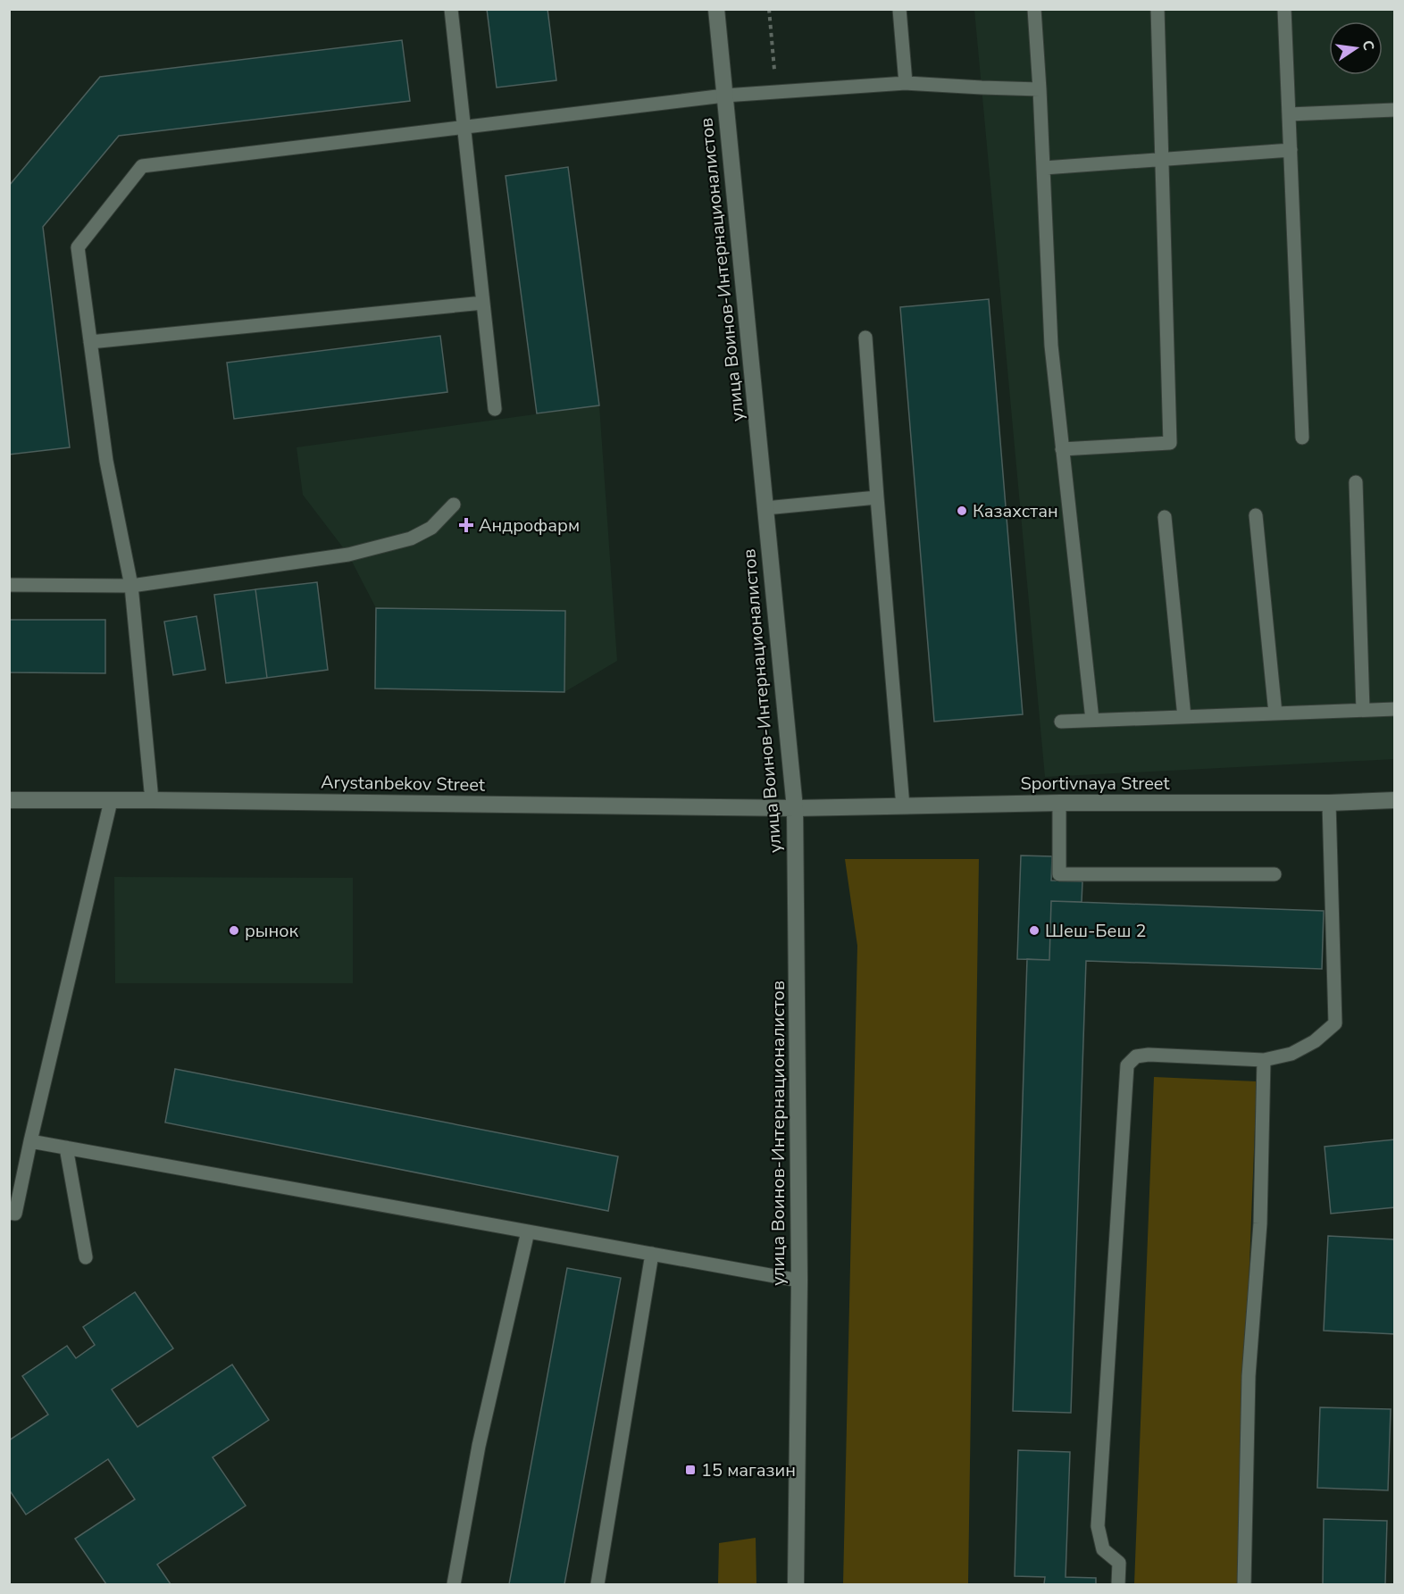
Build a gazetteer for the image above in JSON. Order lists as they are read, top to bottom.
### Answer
{
  "streets": {
    "street": ["улица Воинов-Интернационалистов", "Arystanbekov Street", "Sportivnaya Street"]
  },
  "crossings": [
    ["улица Воинов-Интернационалистов", "Arystanbekov Street"],
    ["улица Воинов-Интернационалистов", "Sportivnaya Street"],
    ["Arystanbekov Street", "Sportivnaya Street"]
  ],
  "places": {
    "other": ["Казахстан", "рынок", "Шеш-Беш 2"],
    "health": ["Андрофарм"],
    "transit": ["15 магазин"]
  },
  "north": "right"
}
